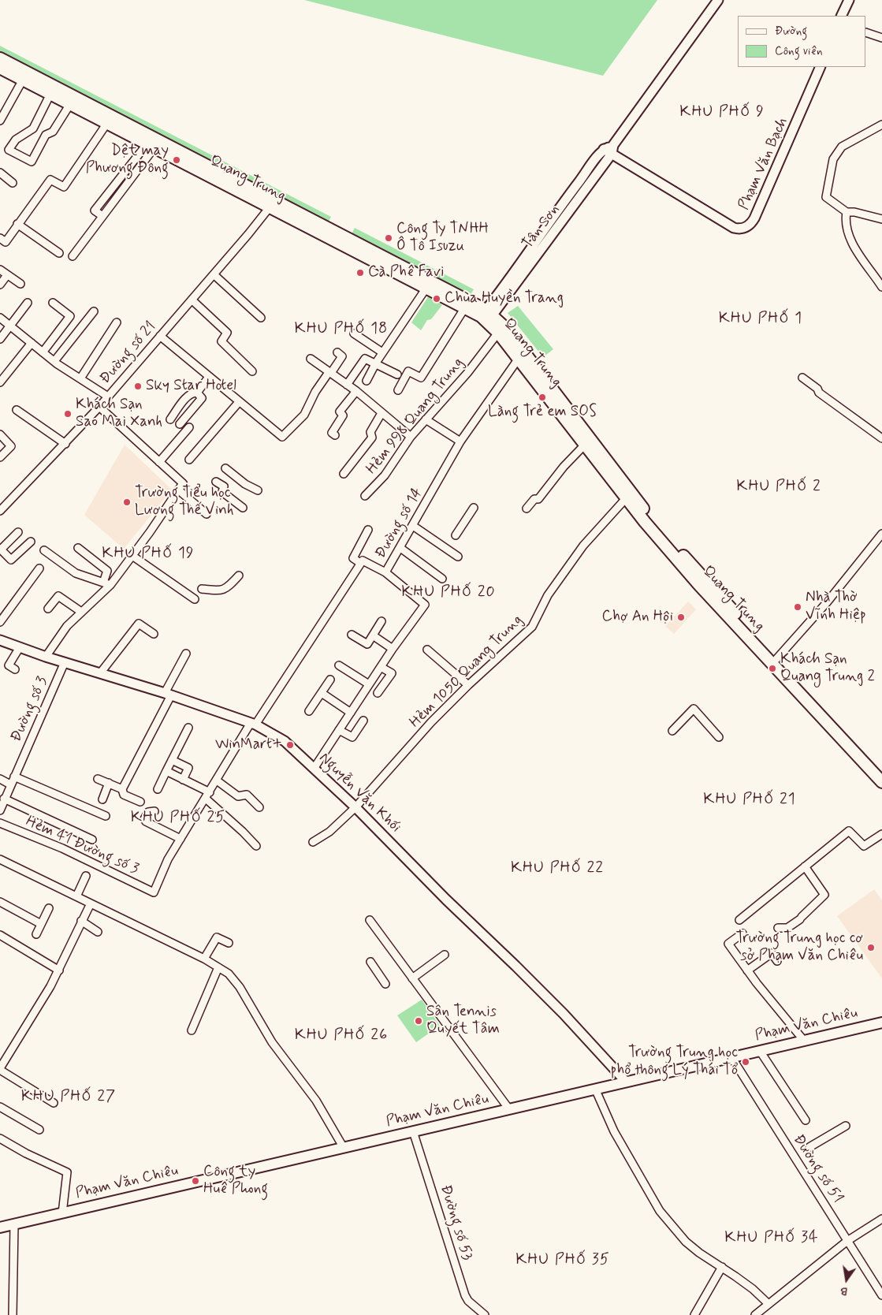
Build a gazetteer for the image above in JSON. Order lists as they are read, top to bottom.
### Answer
{
  "streets": {
    "main road": ["Quang Trung", "Phạm Văn Chiêu"],
    "street": [
      "Phạm Văn Bạch",
      "Tân Sơn",
      "Đường số 21",
      "Hẻm 998 Quang Trung",
      "Đường số 14",
      "Hẻm 1050 Quang Trung",
      "Đường số 3",
      "Nguyễn Văn Khối",
      "Hẻm 41 Đường số 3",
      "Đường số 51",
      "Đường số 53"
    ]
  },
  "crossings": [
    ["Phạm Văn Bạch", "Tân Sơn"],
    ["Quang Trung", "Tân Sơn"],
    ["Quang Trung", "Đường số 21"],
    ["Quang Trung", "Hẻm 998 Quang Trung"],
    ["Quang Trung", "Đường số 14"],
    ["Quang Trung", "Hẻm 1050 Quang Trung"],
    ["Đường số 14", "Nguyễn Văn Khối"],
    ["Đường số 14", "Hẻm 41 Đường số 3"],
    ["Hẻm 1050 Quang Trung", "Nguyễn Văn Khối"],
    ["Đường số 3", "Nguyễn Văn Khối"],
    ["Nguyễn Văn Khối", "Phạm Văn Chiêu"],
    ["Phạm Văn Chiêu", "Đường số 51"],
    ["Phạm Văn Chiêu", "Đường số 53"]
  ],
  "districts": [
    "KHU PHỐ 9",
    "KHU PHỐ 1",
    "KHU PHỐ 18",
    "KHU PHỐ 2",
    "KHU PHỐ 19",
    "KHU PHỐ 20",
    "KHU PHỐ 21",
    "KHU PHỐ 25",
    "KHU PHỐ 22",
    "KHU PHỐ 26",
    "KHU PHỐ 27",
    "KHU PHỐ 34",
    "KHU PHỐ 35"
  ],
  "places": [
    "Dệt may Phương Đông",
    "Công Ty TNHH Ô Tô Isuzu",
    "Cà Phê Favi",
    "Chùa Huyền Trang",
    "Sky Star Hotel",
    "Làng Trẻ em SOS",
    "Khách Sạn Sao Mai Xanh",
    "Trường Tiểu học Lương Thế Vinh",
    "Nhà Thờ Vĩnh Hiệp",
    "Chợ An Hội",
    "Khách Sạn Quang Trung 2",
    "WinMart+",
    "Trường Trung học cơ sở Phạm Văn Chiêu",
    "Sân Tennis Quyết Tâm",
    "Trường Trung học phổ thông Lý Thái Tổ",
    "Công ty Huê Phong"
  ],
  "legend": ["Đường", "Công viên"],
  "north": "bottom"
}
